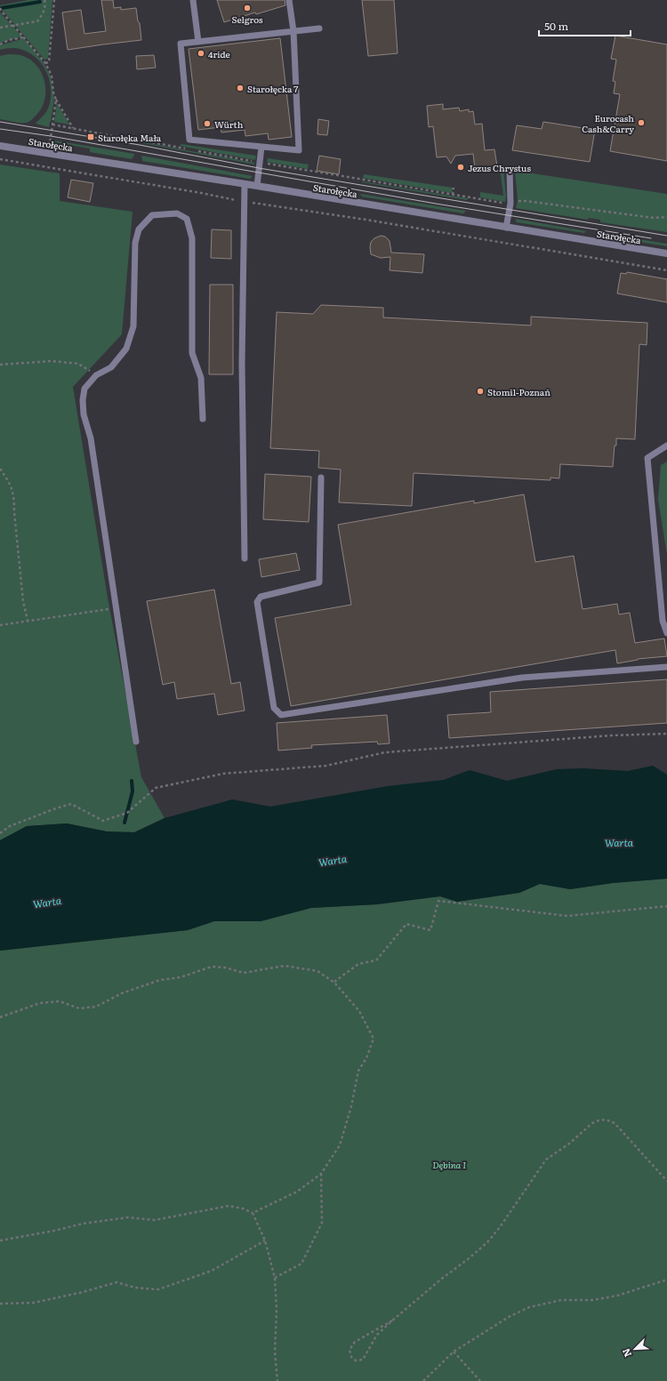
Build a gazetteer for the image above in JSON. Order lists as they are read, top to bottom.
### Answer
{
  "streets": {
    "street": ["Starołęcka"]
  },
  "water": ["Warta"],
  "parks": ["Dębina I"],
  "places": {
    "other": [
      "Selgros",
      "4ride",
      "Starołęcka 7",
      "Eurocash Cash&Carry",
      "Würth",
      "Jezus Chrystus",
      "Stomil-Poznań"
    ],
    "transit": ["Starołęka Mała"]
  },
  "scale_bar": "50 m",
  "north": "bottom left"
}
